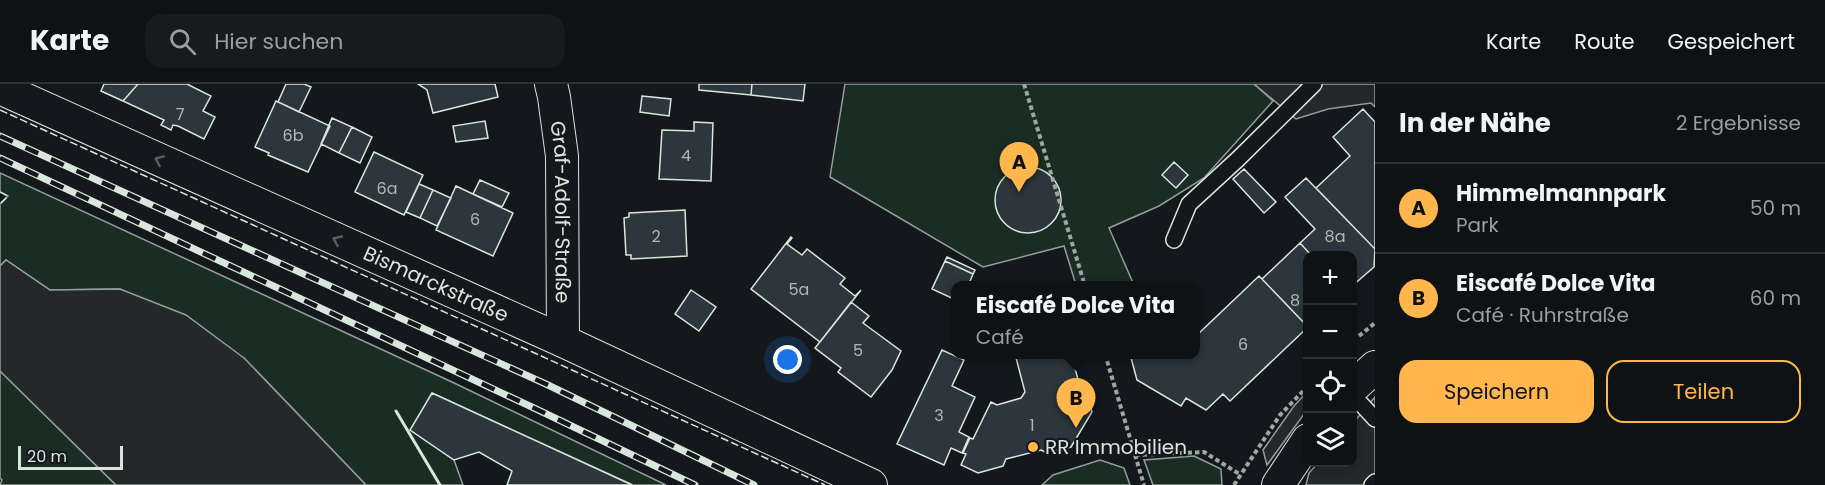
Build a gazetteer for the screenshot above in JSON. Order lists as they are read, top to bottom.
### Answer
{
  "streets": {
    "street": ["Graf-Adolf-Straße", "Bismarckstraße"]
  },
  "crossings": [
    ["Graf-Adolf-Straße", "Bismarckstraße"]
  ],
  "one_way": ["Bismarckstraße"],
  "places": ["RR Immobilien"],
  "house_numbers": [
    "7",
    "6b",
    "4",
    "6a",
    "6",
    "2",
    "8a",
    "5a",
    "8",
    "6",
    "5",
    "3",
    "1"
  ],
  "scale_bar": "20 m",
  "page": {
    "header": "Karte",
    "search": "Hier suchen",
    "nav": ["Karte", "Route", "Gespeichert"],
    "heading": ["In der Nähe", "2 Ergebnisse"],
    "pins": ["A", "B"],
    "list": [
      {
        "mark": "A",
        "name": "Himmelmannpark",
        "note": "Park",
        "value": "50 m"
      },
      {
        "mark": "B",
        "name": "Eiscafé Dolce Vita",
        "note": "Café · Ruhrstraße",
        "value": "60 m"
      }
    ],
    "map_buttons": ["+", "−"],
    "popup": ["Eiscafé Dolce Vita", "Café"],
    "buttons": ["Speichern", "Teilen"],
    "scale": "20 m"
  }
}
